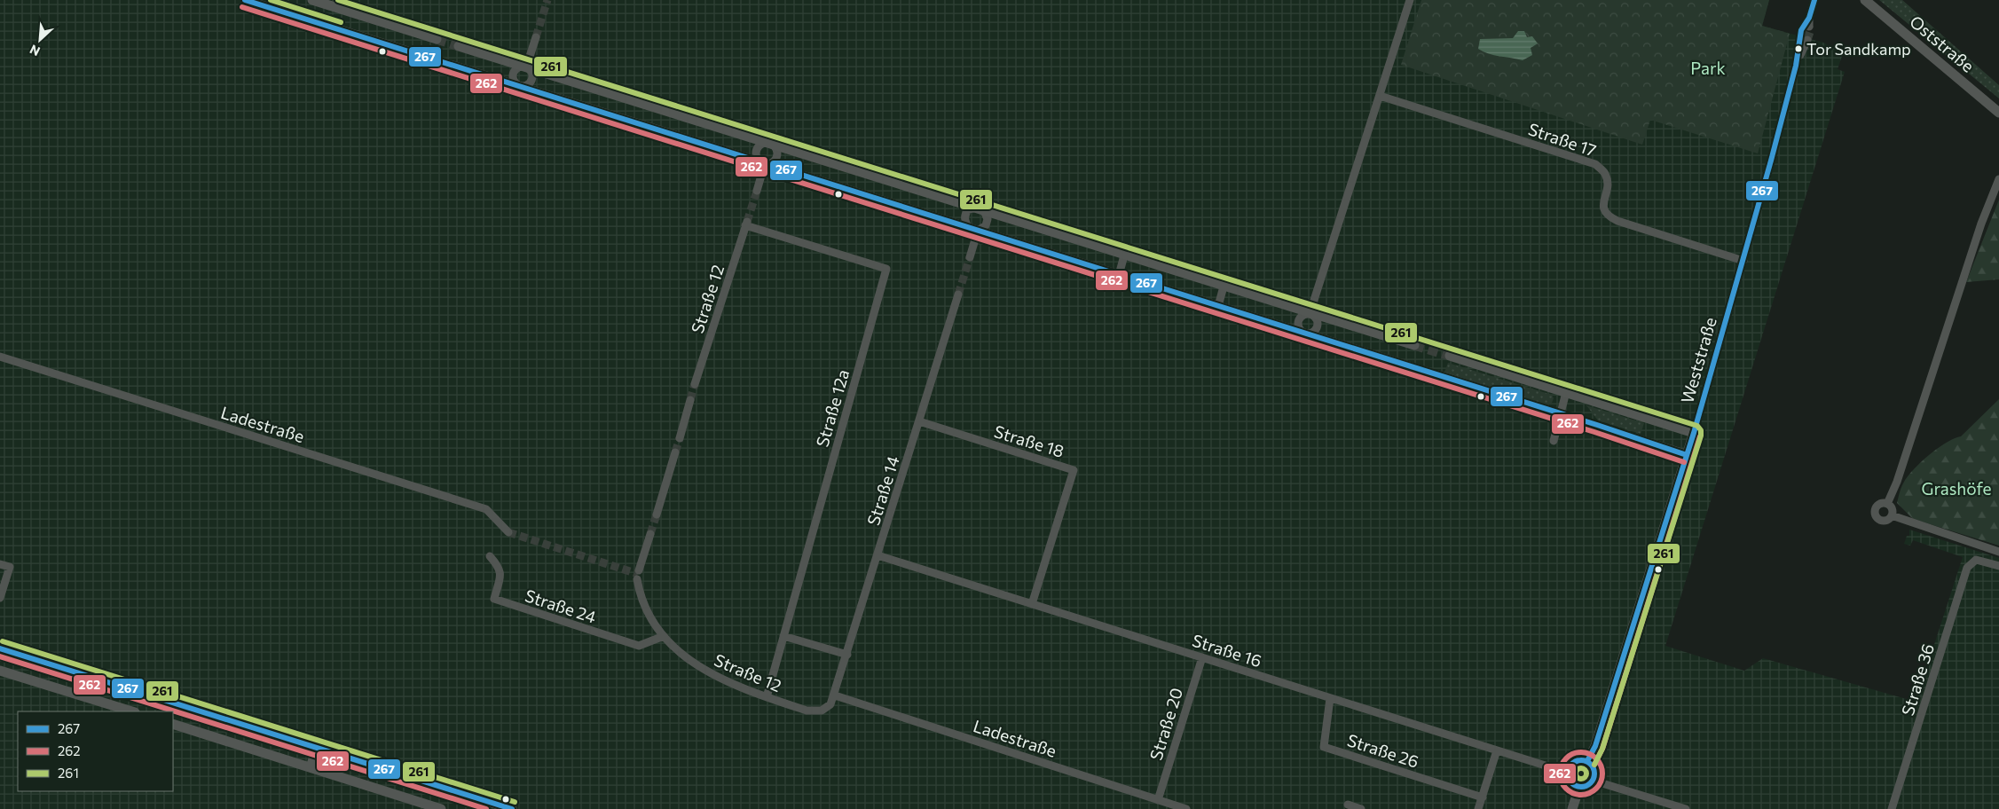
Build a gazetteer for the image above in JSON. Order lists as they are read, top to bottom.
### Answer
{
  "streets": {
    "street": [
      "Oststraße",
      "Straße 17",
      "Straße 12",
      "Weststraße",
      "Straße 12a",
      "Ladestraße",
      "Straße 18",
      "Straße 14",
      "Straße 24",
      "Straße 16",
      "Straße 36",
      "Straße 20",
      "Straße 26"
    ]
  },
  "crossings": [
    ["Straße 17", "Weststraße"],
    ["Straße 12", "Straße 12a"],
    ["Straße 12", "Ladestraße"],
    ["Straße 12", "Straße 14"],
    ["Straße 12", "Straße 24"],
    ["Weststraße", "Straße 16"],
    ["Ladestraße", "Straße 14"],
    ["Ladestraße", "Straße 20"],
    ["Straße 18", "Straße 14"],
    ["Straße 18", "Straße 16"],
    ["Straße 14", "Straße 16"],
    ["Straße 16", "Straße 20"],
    ["Straße 16", "Straße 26"]
  ],
  "parks": ["Park", "Grashöfe"],
  "places": ["Tor Sandkamp"],
  "lines": ["transit line 267", "transit line 261", "transit line 262"],
  "legend": ["267", "262", "261"],
  "north": "bottom left"
}
